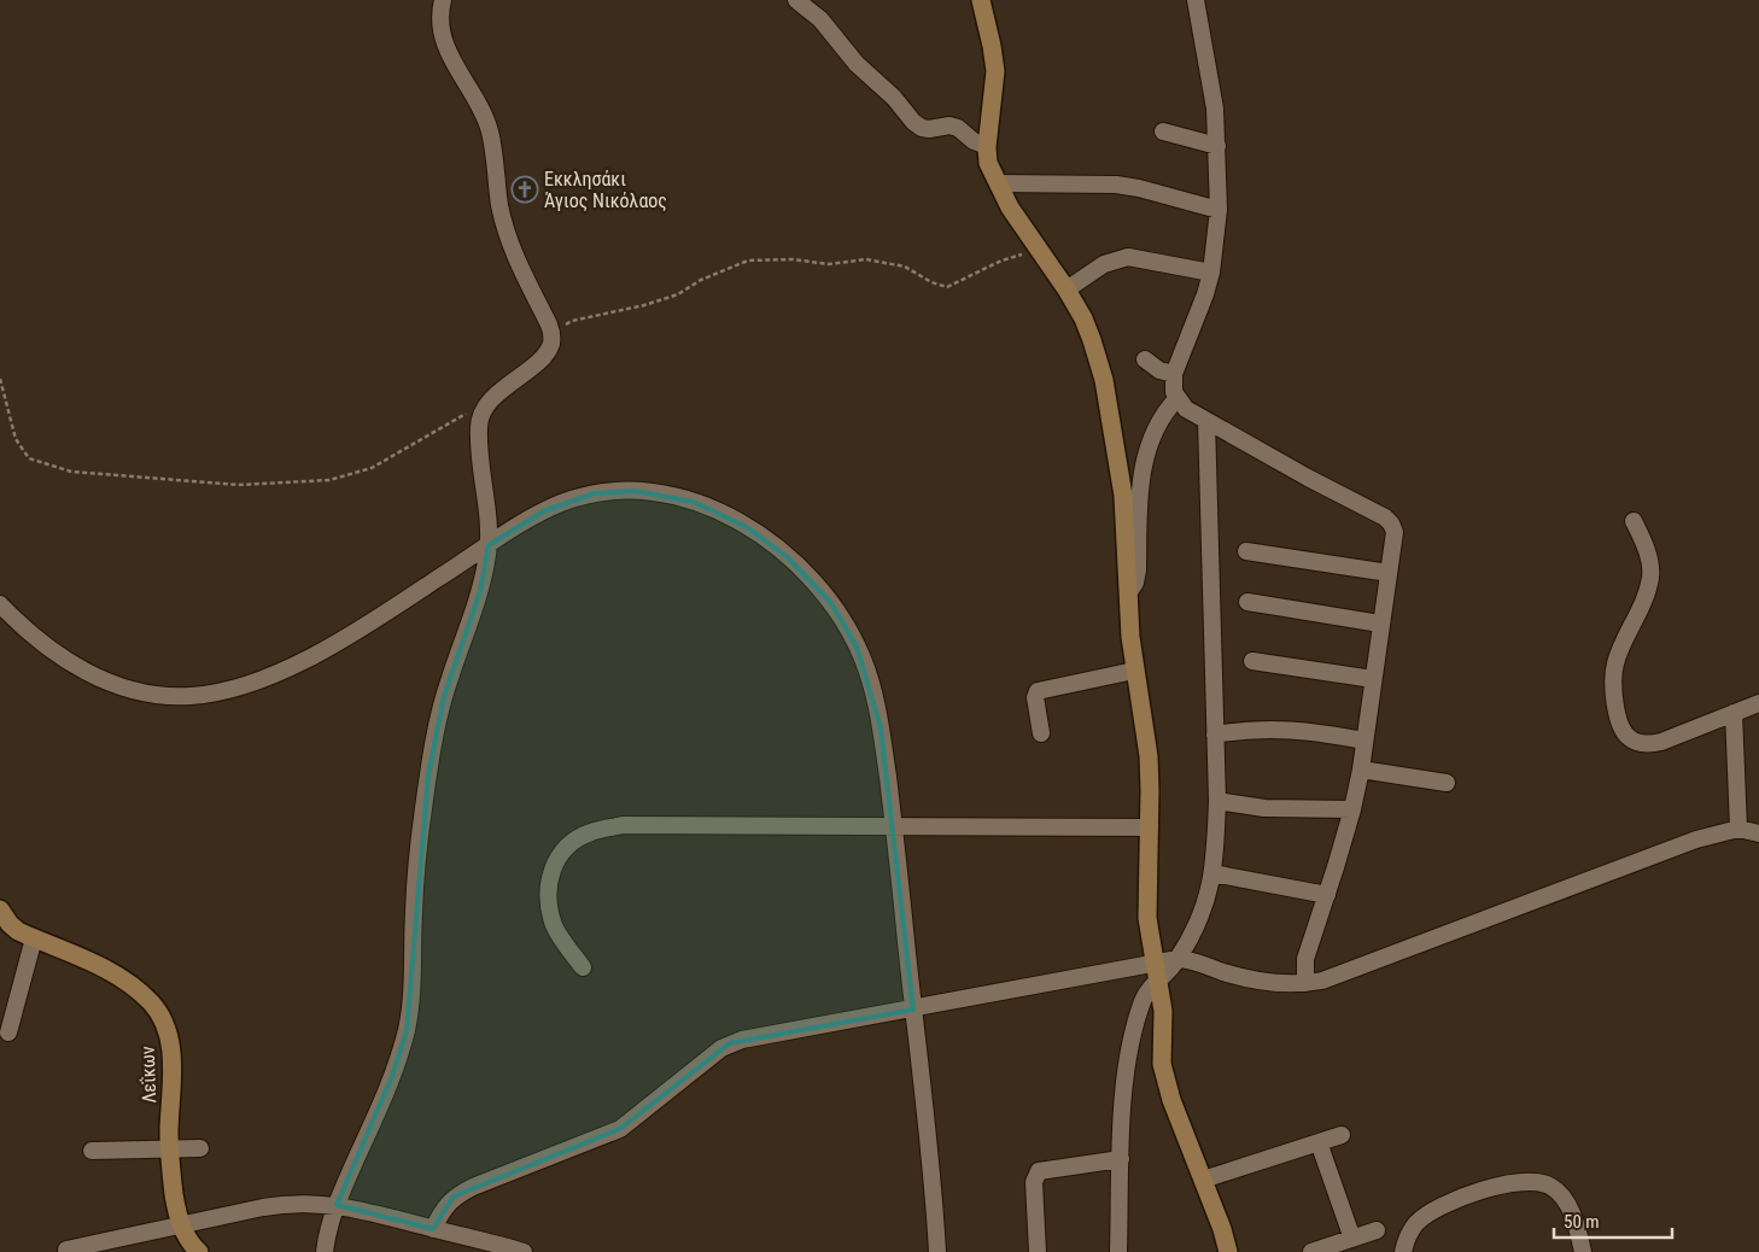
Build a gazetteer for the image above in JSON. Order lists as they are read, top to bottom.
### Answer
{
  "streets": {
    "street": ["Λεΐκων"]
  },
  "places": {
    "church": ["Εκκλησάκι Άγιος Νικόλαος"]
  },
  "scale_bar": "50 m"
}
